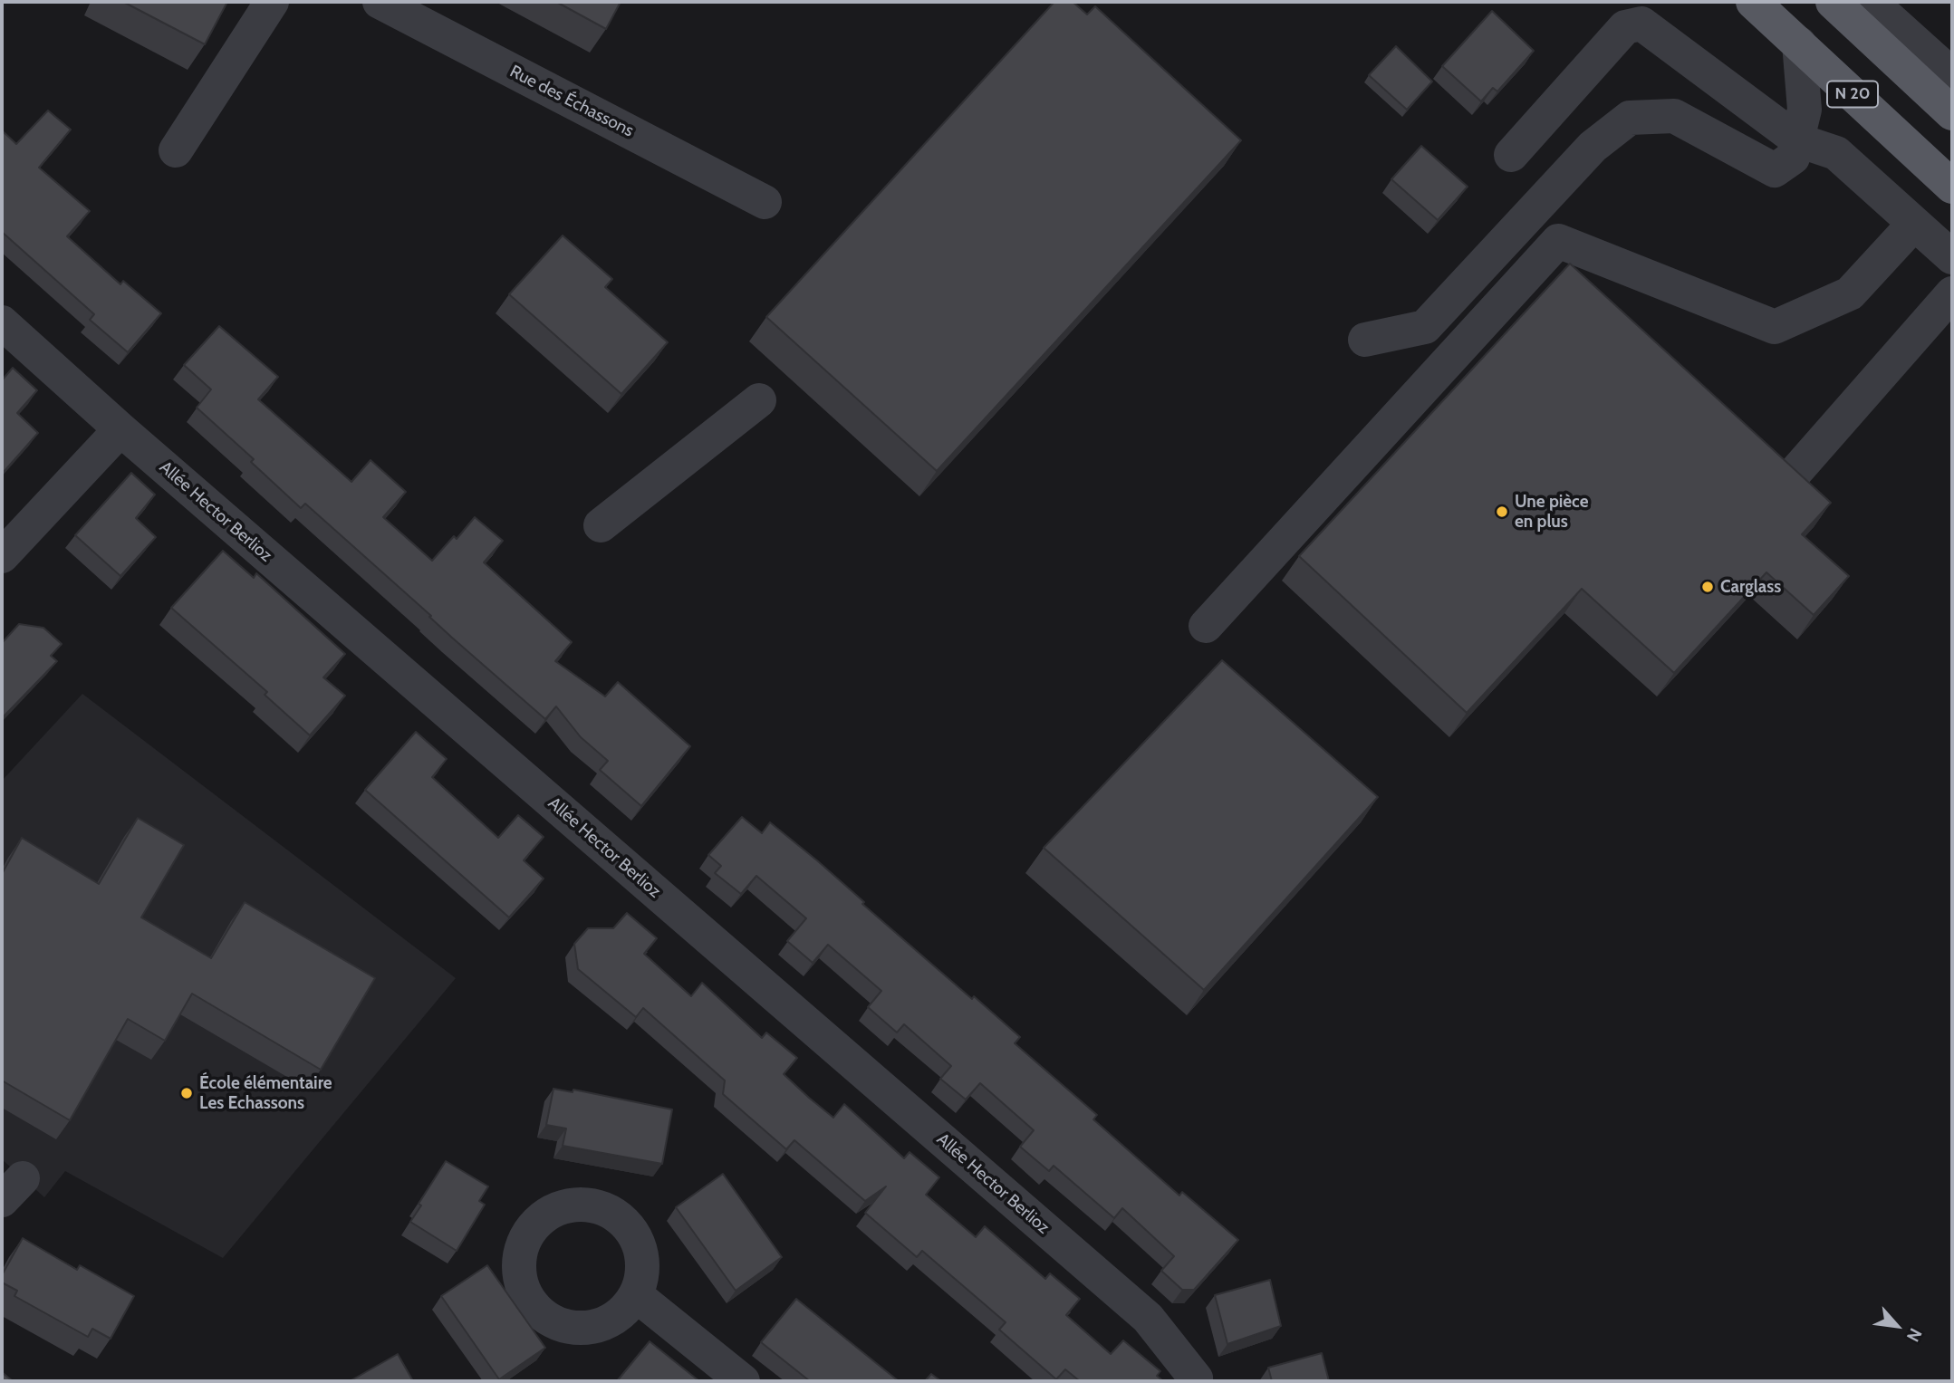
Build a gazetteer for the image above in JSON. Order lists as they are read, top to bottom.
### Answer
{
  "streets": {
    "main road": ["N 20"],
    "street": ["Rue des Échassons", "Allée Hector Berlioz"]
  },
  "places": ["Une pièce en plus", "Carglass", "École élémentaire Les Echassons"],
  "north": "bottom right"
}
